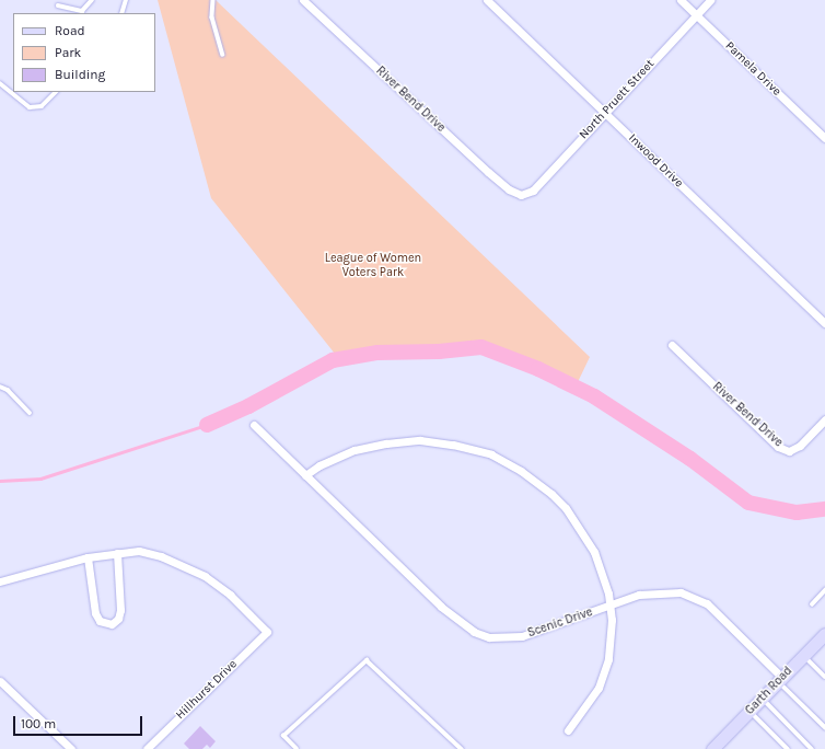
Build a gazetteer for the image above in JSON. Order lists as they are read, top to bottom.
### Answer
{
  "streets": {
    "main road": ["Garth Road"],
    "street": [
      "Pamela Drive",
      "River Bend Drive",
      "North Pruett Street",
      "Inwood Drive",
      "Scenic Drive",
      "Hillhurst Drive"
    ]
  },
  "crossings": [
    ["Pamela Drive", "North Pruett Street"],
    ["River Bend Drive", "North Pruett Street"],
    ["North Pruett Street", "Inwood Drive"],
    ["Scenic Drive", "Garth Road"]
  ],
  "parks": ["League of Women Voters Park"],
  "legend": ["Road", "Park", "Building"],
  "scale_bar": "100 m"
}
